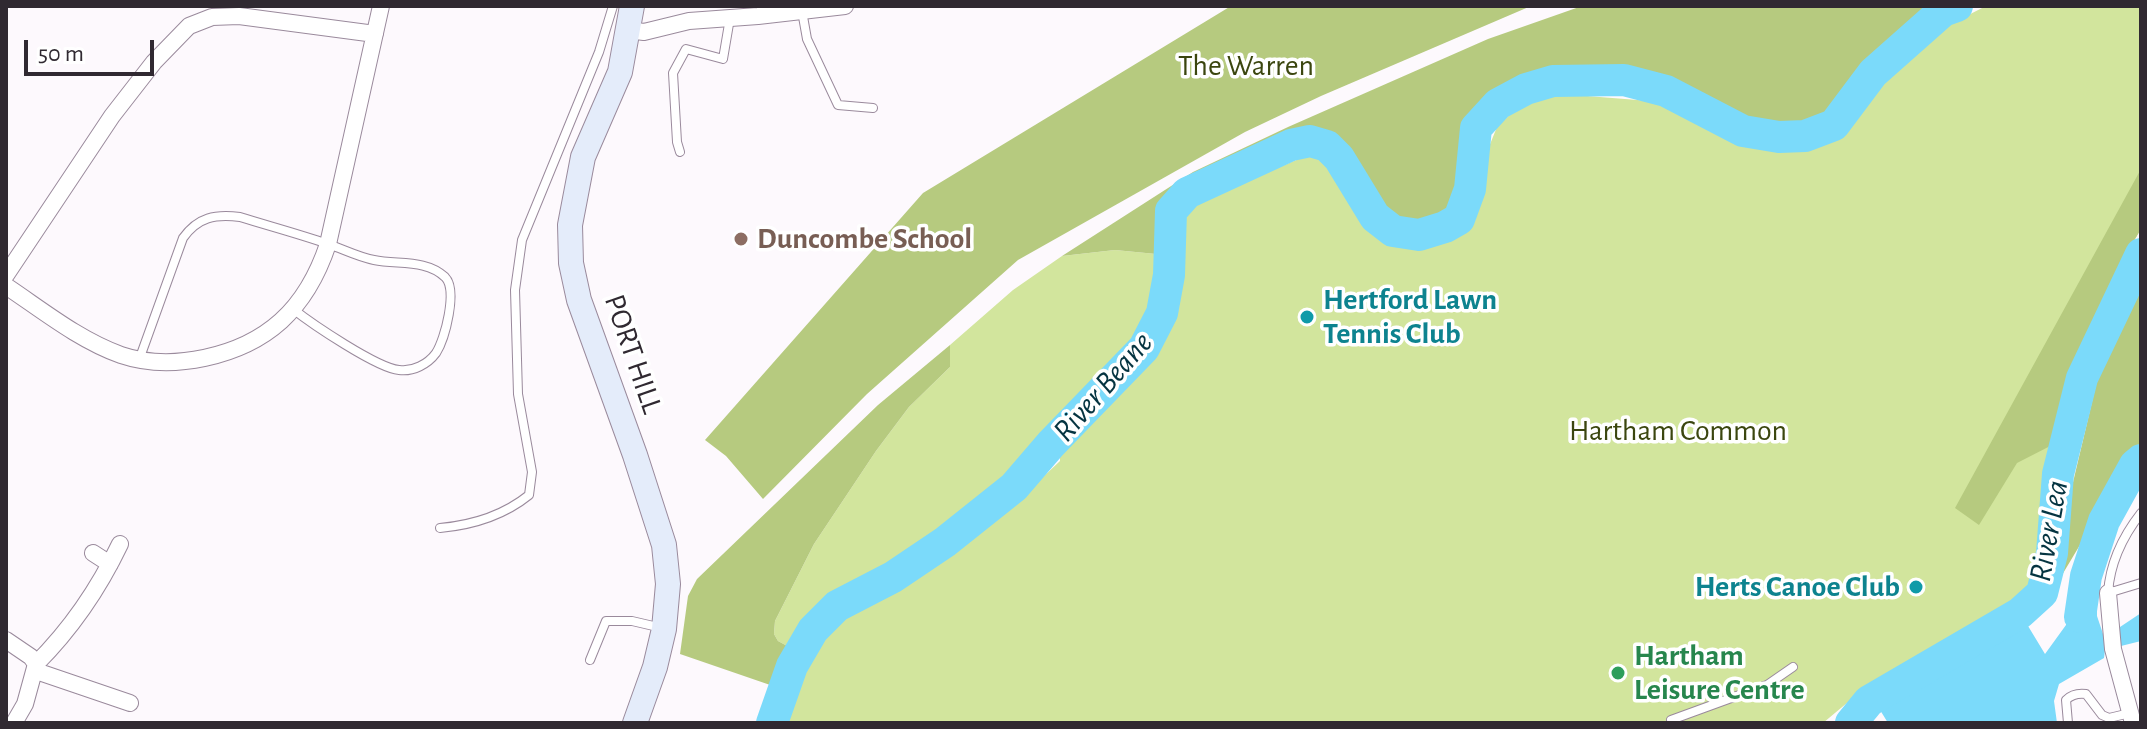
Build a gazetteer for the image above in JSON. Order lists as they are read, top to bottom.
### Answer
{
  "streets": {
    "main road": ["PORT HILL"]
  },
  "water": ["River Beane", "River Lea"],
  "parks": ["The Warren", "Hartham Common"],
  "places": [
    "Duncombe School",
    "Hertford Lawn Tennis Club",
    "Herts Canoe Club",
    "Hartham Leisure Centre"
  ],
  "scale_bar": "50 m"
}
